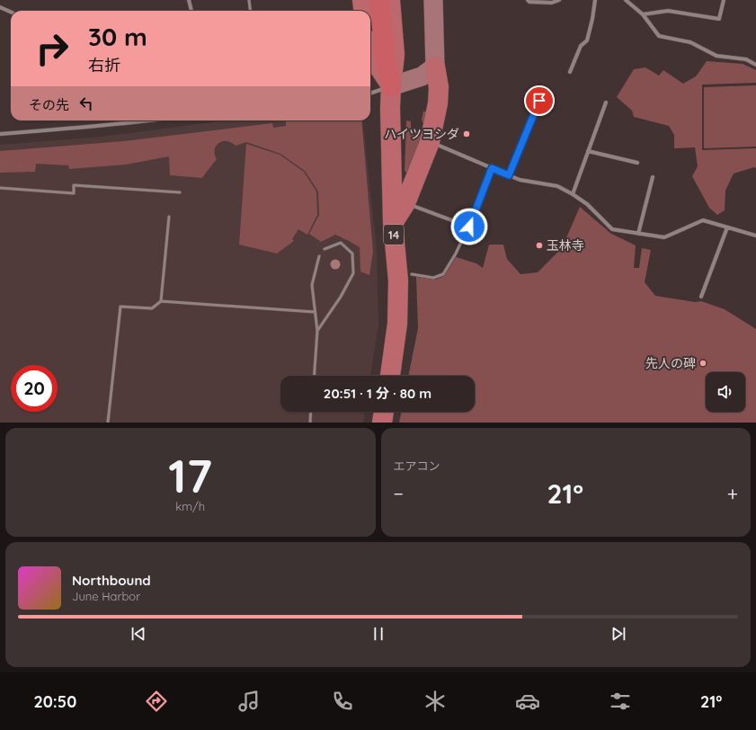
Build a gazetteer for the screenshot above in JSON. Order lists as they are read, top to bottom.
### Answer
{
  "streets": {
    "main road": ["14"]
  },
  "places": ["ハイツヨシダ", "玉林寺", "先人の碑"],
  "page": {
    "turn": ["30 m", "右折"],
    "then": "その先",
    "limit": "20",
    "trip": "20:51 · 1 分 · 80 m",
    "tile": [
      ["17", "km/h"],
      "エアコン"
    ],
    "heat": ["−", "21°", "+"],
    "song": ["Northbound", "June Harbor"],
    "tabs": ["20:50", "21°"]
  }
}
